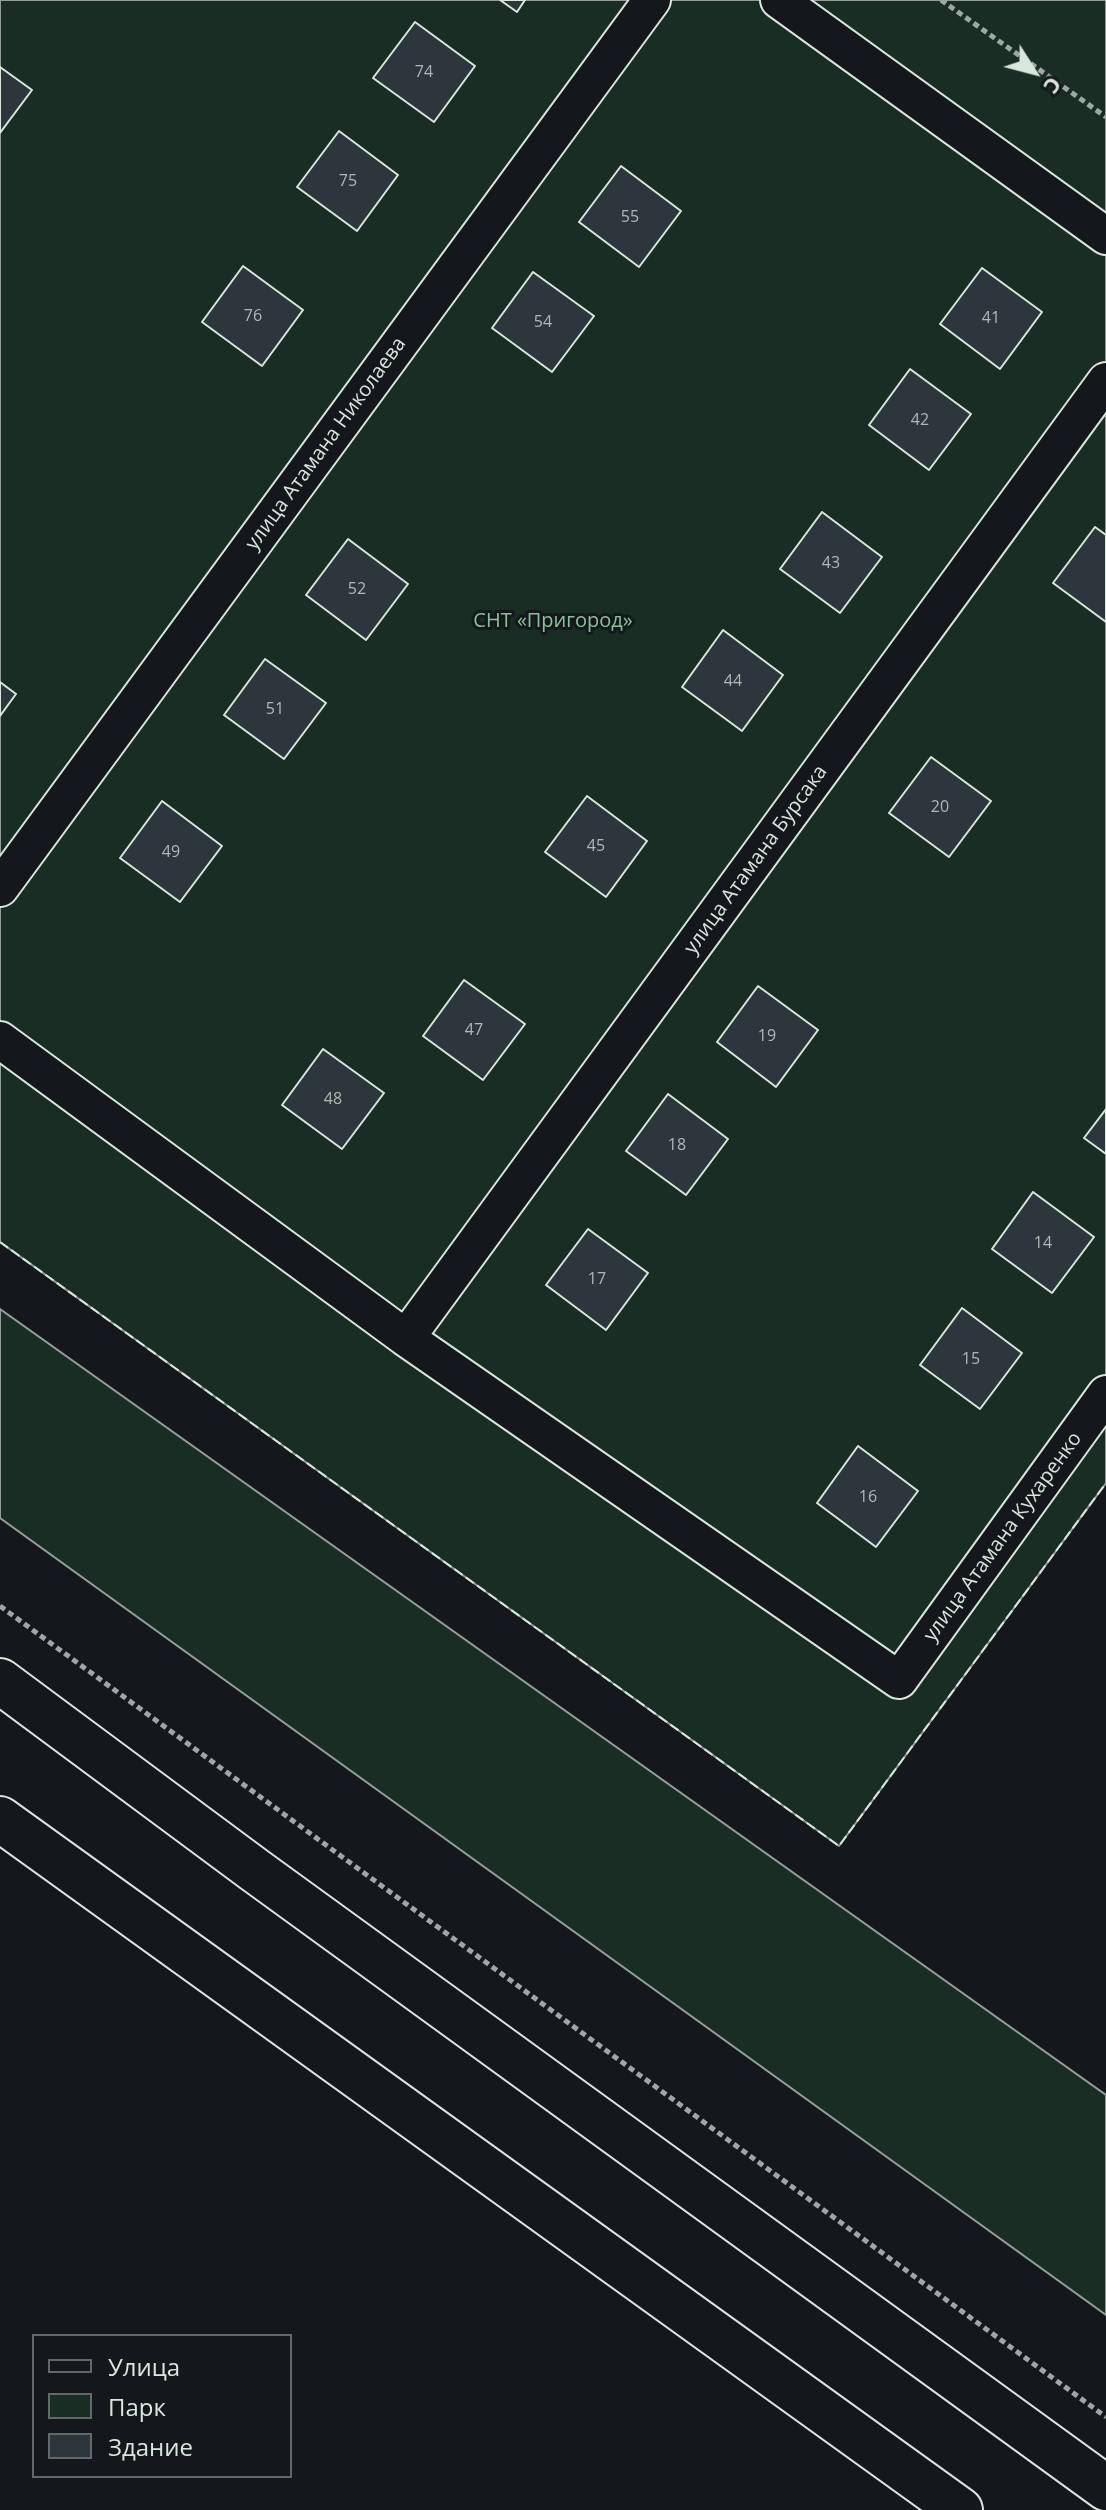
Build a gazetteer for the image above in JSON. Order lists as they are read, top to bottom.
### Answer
{
  "streets": {
    "street": ["улица Атамана Николаева", "улица Атамана Бурсака", "улица Атамана Кухаренко"]
  },
  "crossings": [
    ["улица Атамана Бурсака", "улица Атамана Кухаренко"]
  ],
  "parks": ["СНТ «Пригород»"],
  "house_numbers": [
    "74",
    "75",
    "55",
    "76",
    "41",
    "54",
    "42",
    "43",
    "52",
    "44",
    "51",
    "20",
    "45",
    "49",
    "47",
    "19",
    "48",
    "18",
    "14",
    "17",
    "15",
    "16"
  ],
  "legend": ["Улица", "Парк", "Здание"],
  "north": "bottom right"
}
